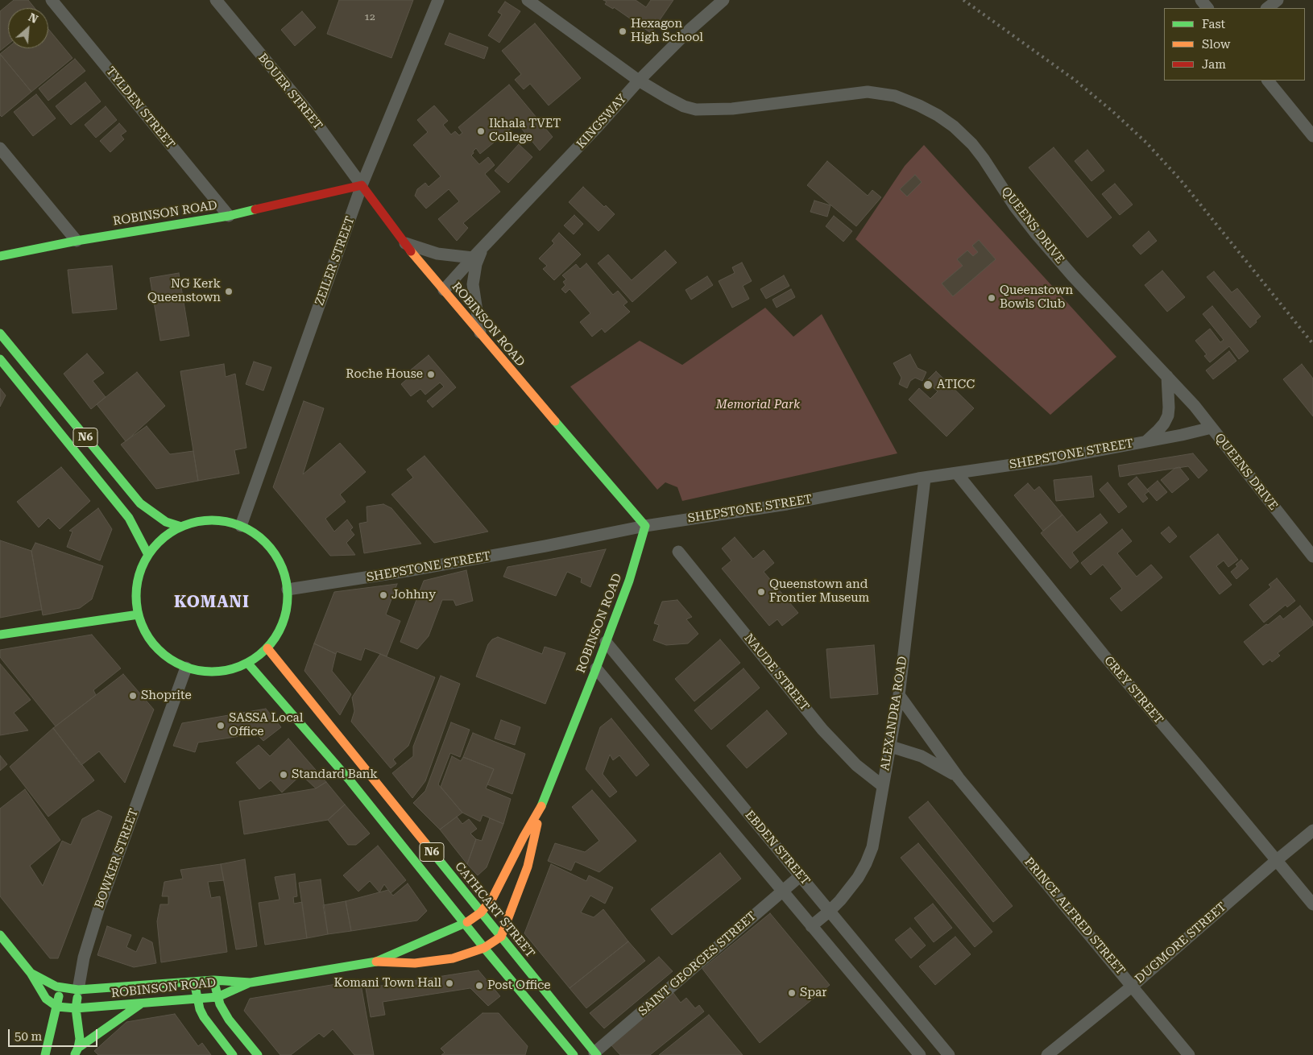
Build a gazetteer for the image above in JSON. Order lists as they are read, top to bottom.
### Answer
{
  "streets": {
    "main road": [
      "ROBINSON ROAD",
      "N6",
      "BOWKER STREET",
      "CATHCART STREET"
    ],
    "street": [
      "BOUER STREET",
      "TYLDEN STREET",
      "KINGSWAY",
      "QUEENS DRIVE",
      "ZEILER STREET",
      "SHEPSTONE STREET",
      "NAUDE STREET",
      "GREY STREET",
      "ALEXANDRA ROAD",
      "EBDEN STREET",
      "PRINCE ALFRED STREET",
      "DUGMORE STREET",
      "SAINT GEORGES STREET"
    ]
  },
  "crossings": [
    ["BOUER STREET", "ROBINSON ROAD"],
    ["BOUER STREET", "ZEILER STREET"],
    ["TYLDEN STREET", "ROBINSON ROAD"],
    ["KINGSWAY", "ROBINSON ROAD"],
    ["KINGSWAY", "QUEENS DRIVE"],
    ["ROBINSON ROAD", "ZEILER STREET"],
    ["ROBINSON ROAD", "N6"],
    ["ROBINSON ROAD", "SHEPSTONE STREET"],
    ["ROBINSON ROAD", "EBDEN STREET"],
    ["ROBINSON ROAD", "BOWKER STREET"],
    ["ROBINSON ROAD", "CATHCART STREET"],
    ["QUEENS DRIVE", "SHEPSTONE STREET"],
    ["SHEPSTONE STREET", "GREY STREET"],
    ["SHEPSTONE STREET", "ALEXANDRA ROAD"],
    ["NAUDE STREET", "ALEXANDRA ROAD"],
    ["GREY STREET", "DUGMORE STREET"],
    ["ALEXANDRA ROAD", "EBDEN STREET"],
    ["ALEXANDRA ROAD", "PRINCE ALFRED STREET"],
    ["EBDEN STREET", "SAINT GEORGES STREET"],
    ["CATHCART STREET", "SAINT GEORGES STREET"],
    ["PRINCE ALFRED STREET", "DUGMORE STREET"]
  ],
  "districts": ["KOMANI"],
  "parks": ["Memorial Park"],
  "places": [
    "Hexagon High School",
    "Ikhala TVET College",
    "NG Kerk Queenstown",
    "Queenstown Bowls Club",
    "Roche House",
    "ATICC",
    "Queenstown and Frontier Museum",
    "Johhny",
    "Shoprite",
    "SASSA Local Office",
    "Standard Bank",
    "Komani Town Hall",
    "Post Office",
    "Spar"
  ],
  "house_numbers": ["12"],
  "legend": ["Fast", "Slow", "Jam"],
  "scale_bar": "50 m",
  "north": "top right"
}
